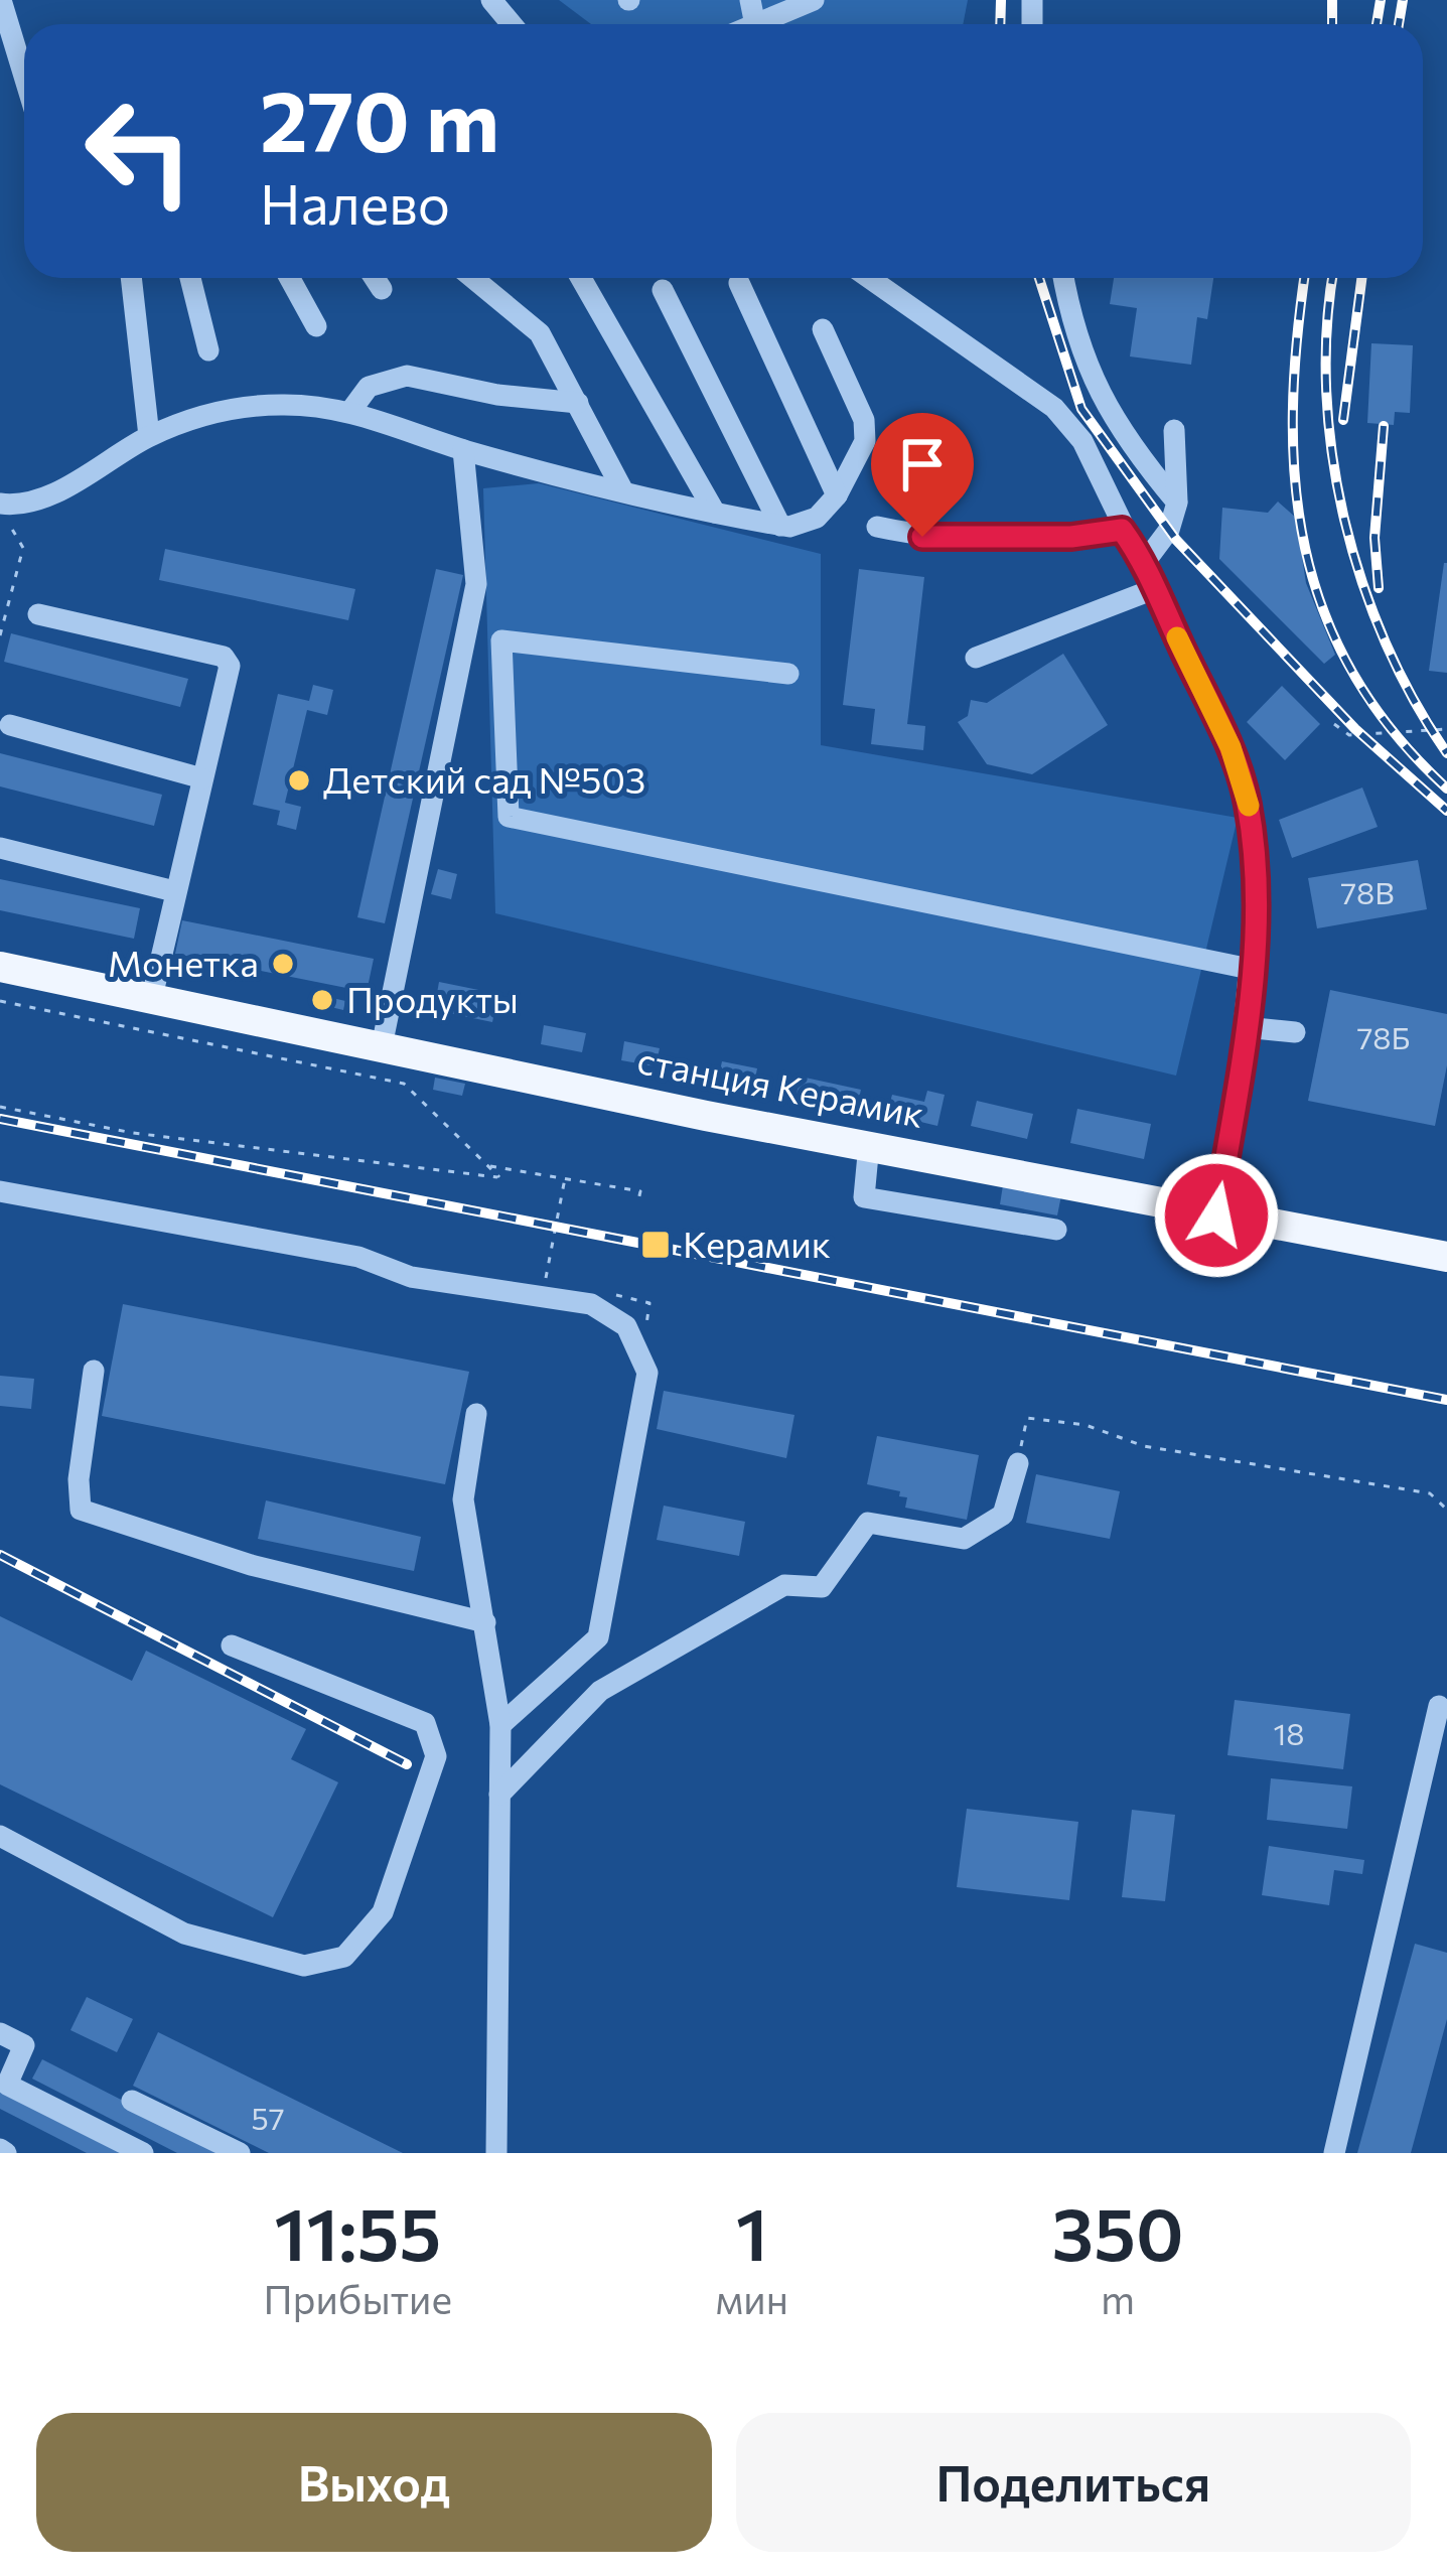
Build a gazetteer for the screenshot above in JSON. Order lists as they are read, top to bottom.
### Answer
{
  "streets": {
    "main road": ["станция Керамик"]
  },
  "places": {
    "other": ["Детский сад №503", "Монетка", "Продукты"],
    "transit": ["Керамик"]
  },
  "house_numbers": [
    "78В",
    "78Б",
    "18",
    "57"
  ],
  "page": {
    "turn": ["270 m", "Налево"],
    "eta": [
      "11:55",
      "Прибытие",
      "1",
      "мин",
      "350",
      "m"
    ],
    "buttons": ["Выход", "Поделиться"]
  }
}
